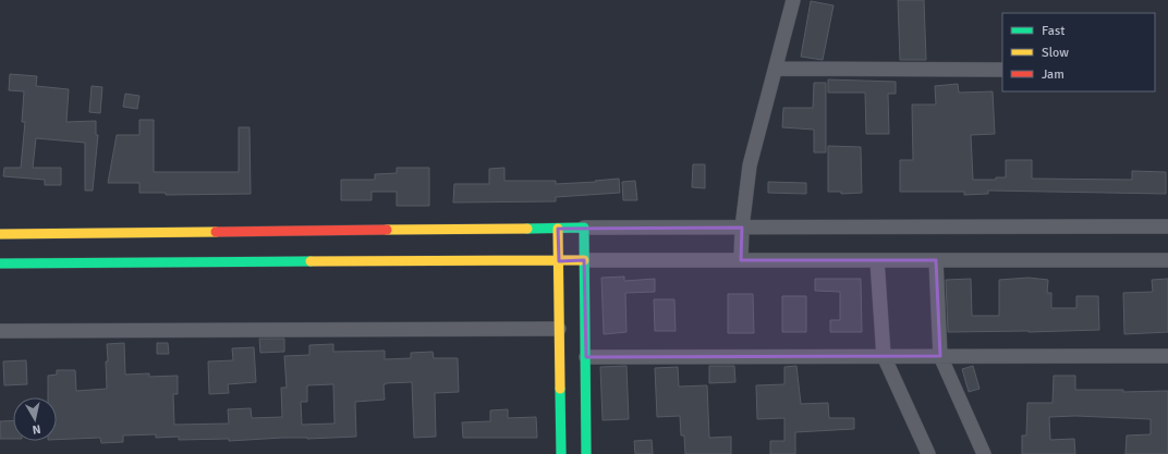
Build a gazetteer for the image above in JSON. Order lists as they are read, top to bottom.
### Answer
{
  "legend": ["Fast", "Slow", "Jam"],
  "north": "bottom"
}
